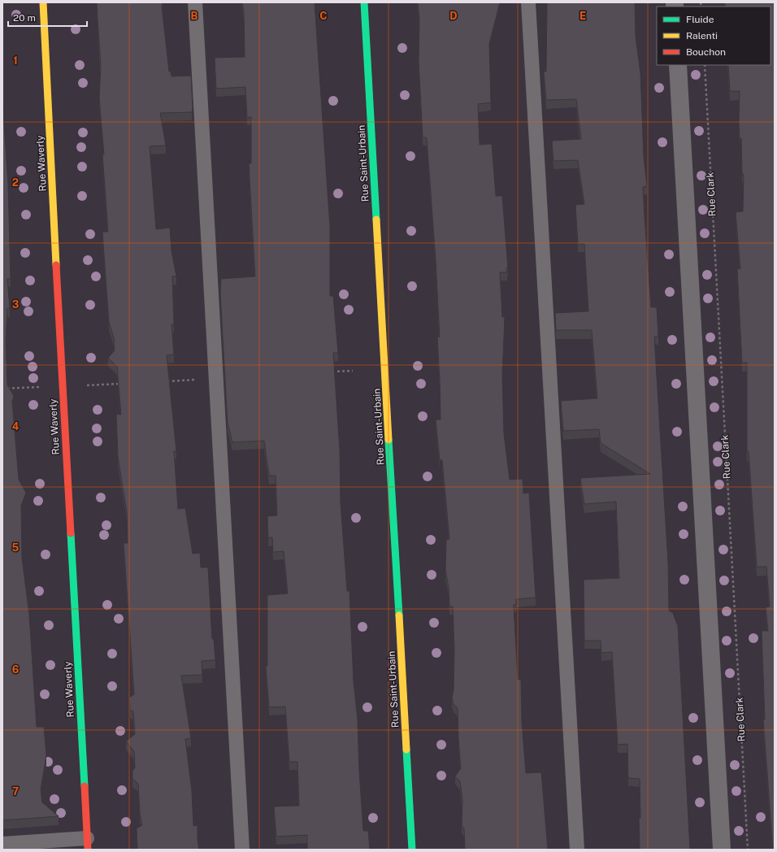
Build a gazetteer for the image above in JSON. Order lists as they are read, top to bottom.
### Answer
{
  "streets": {
    "main road": ["Rue Waverly", "Rue Saint-Urbain"],
    "path": ["Rue Clark"]
  },
  "legend": ["Fluide", "Ralenti", "Bouchon"],
  "scale_bar": "20 m",
  "grid": {
    "columns": [
      "B",
      "C",
      "D",
      "E"
    ],
    "rows": [
      "1",
      "2",
      "3",
      "4",
      "5",
      "6",
      "7"
    ]
  }
}
